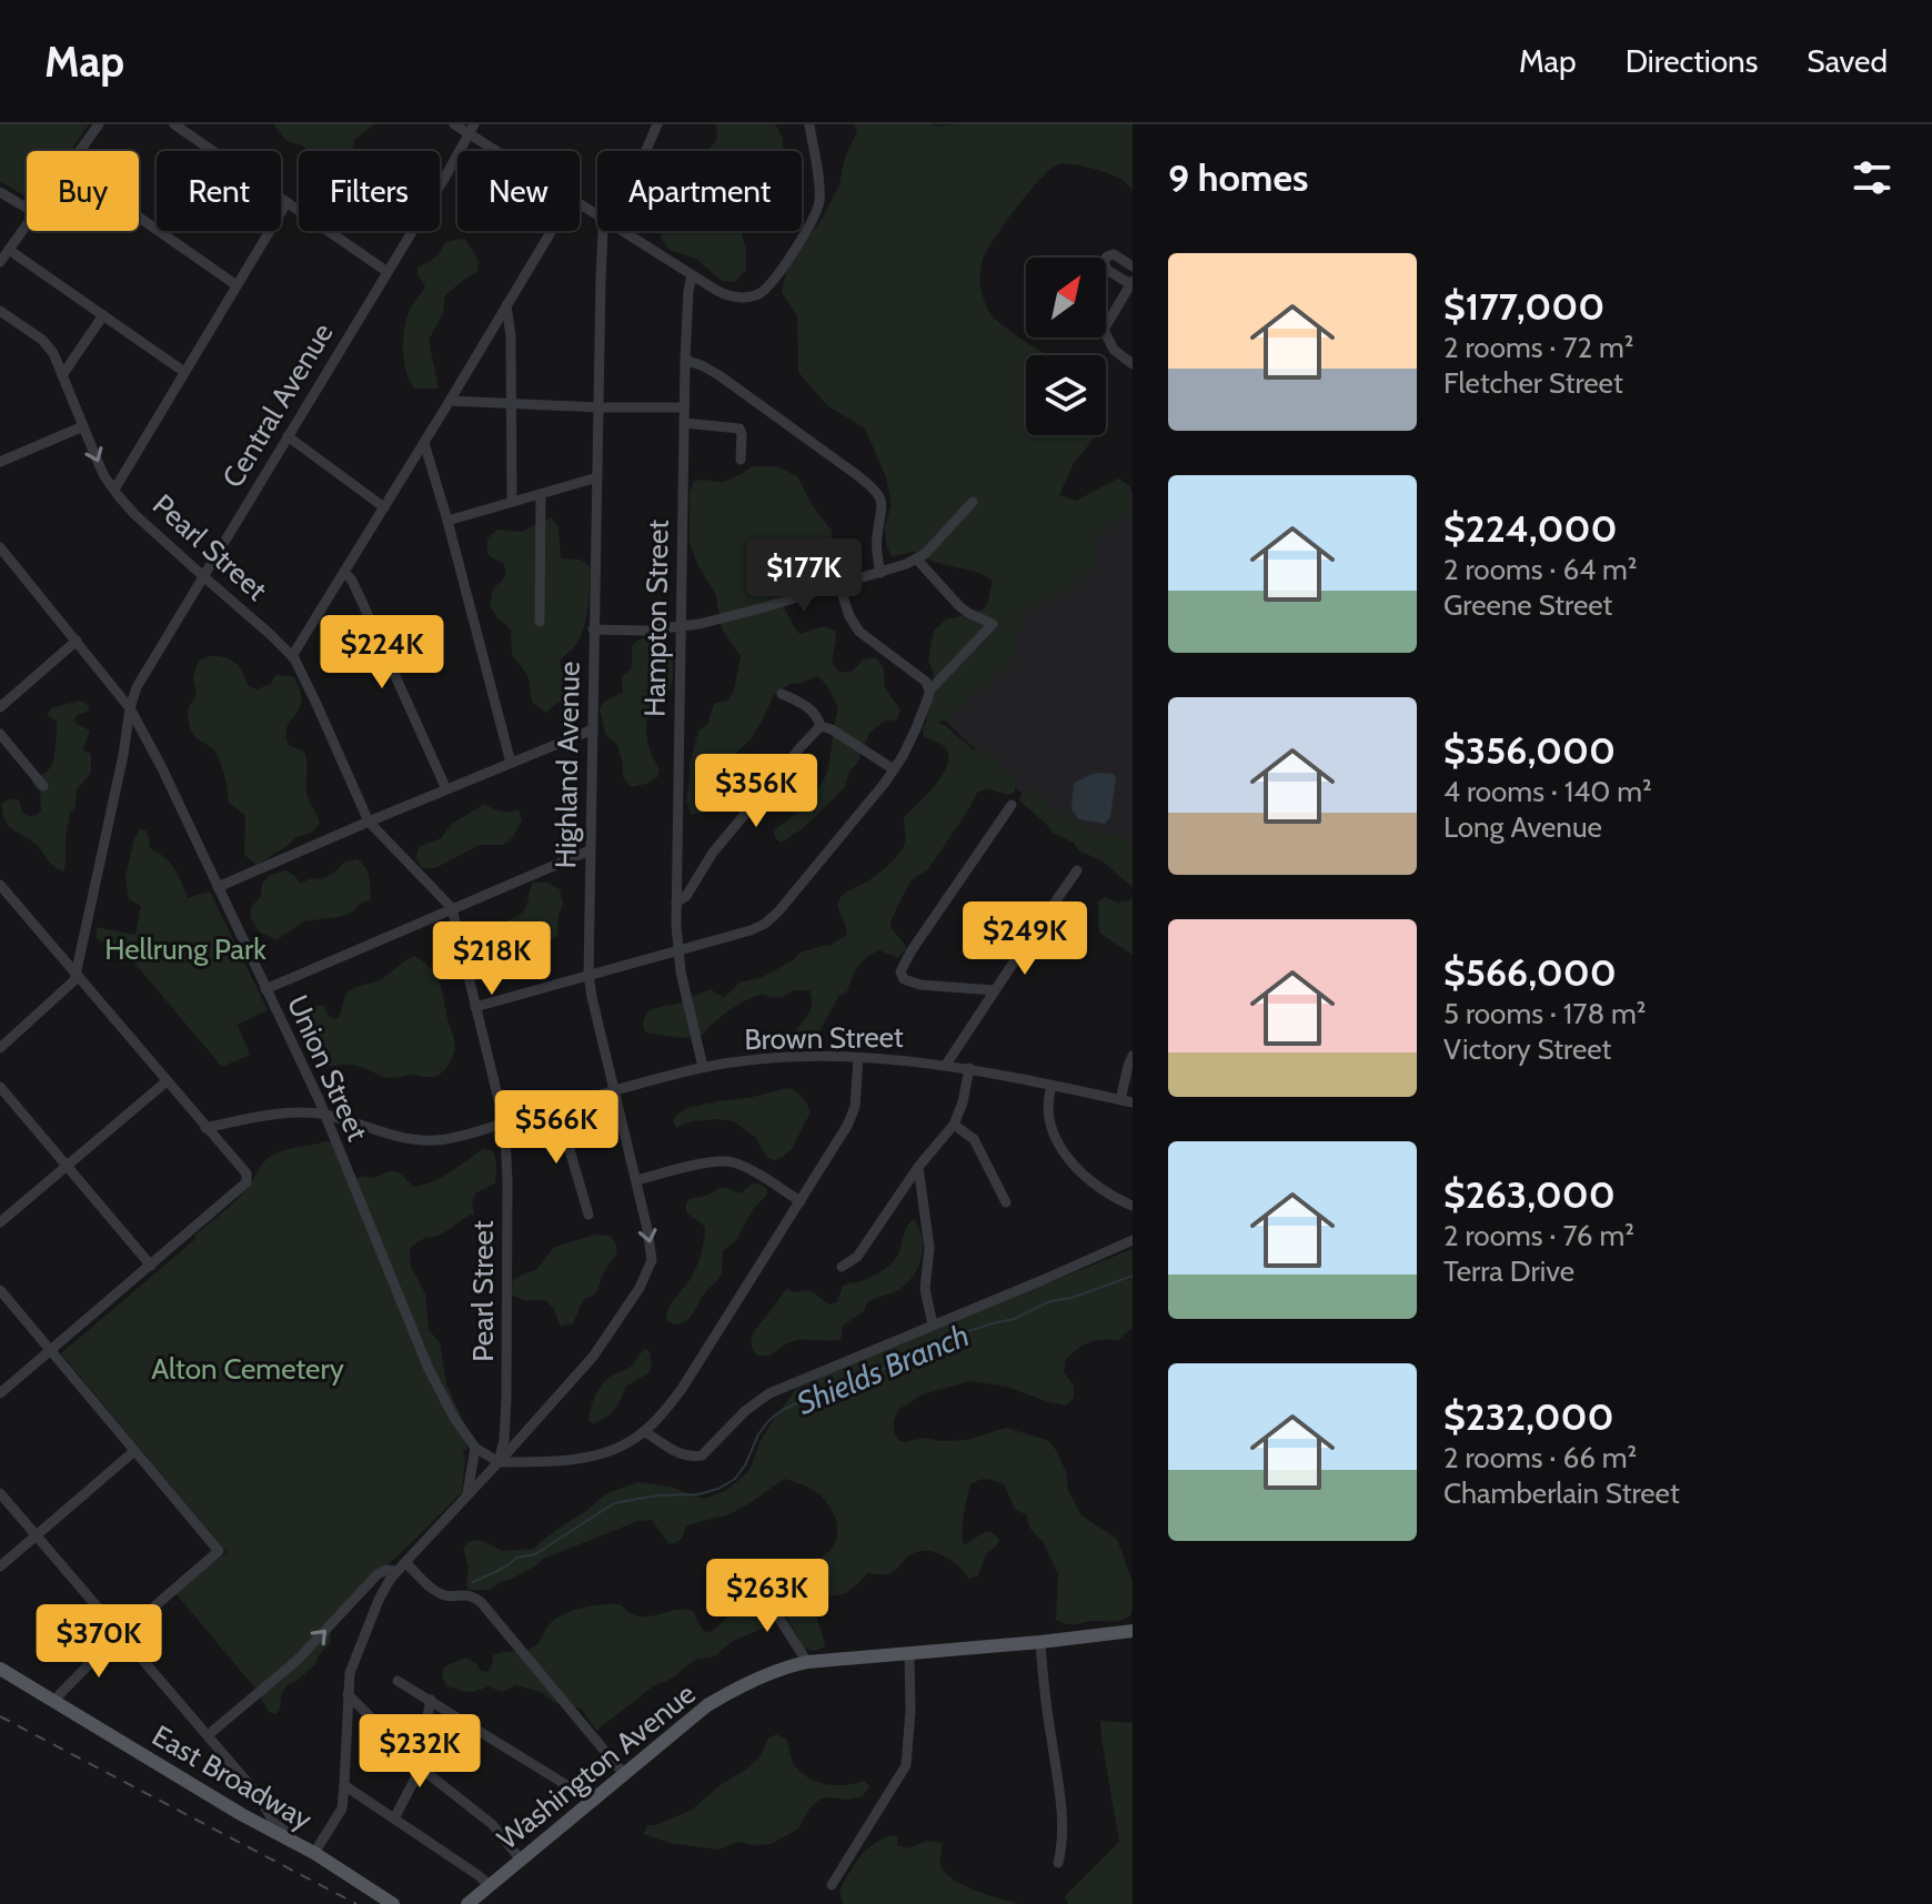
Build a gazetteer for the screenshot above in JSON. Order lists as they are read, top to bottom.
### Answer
{
  "streets": {
    "main road": ["Washington Avenue", "East Broadway"],
    "street": [
      "Central Avenue",
      "Pearl Street",
      "Hampton Street",
      "Highland Avenue",
      "Brown Street",
      "Union Street"
    ]
  },
  "crossings": [
    ["Central Avenue", "Pearl Street"],
    ["Central Avenue", "Union Street"],
    ["Pearl Street", "Highland Avenue"],
    ["Pearl Street", "Brown Street"],
    ["Hampton Street", "Brown Street"],
    ["Highland Avenue", "Brown Street"],
    ["Brown Street", "Union Street"]
  ],
  "water": ["Shields Branch"],
  "parks": ["Hellrung Park", "Alton Cemetery"],
  "north": "top right",
  "page": {
    "header": "Map",
    "nav": ["Map", "Directions", "Saved"],
    "heading": "9 homes",
    "chip": [
      "Buy",
      "Rent",
      "Filters",
      "New",
      "Apartment"
    ],
    "list": [
      {
        "name": "$177,000",
        "note": "2 rooms · 72 m² · Fletcher Street"
      },
      {
        "name": "$224,000",
        "note": "2 rooms · 64 m² · Greene Street"
      },
      {
        "name": "$356,000",
        "note": "4 rooms · 140 m² · Long Avenue"
      },
      {
        "name": "$566,000",
        "note": "5 rooms · 178 m² · Victory Street"
      },
      {
        "name": "$263,000",
        "note": "2 rooms · 76 m² · Terra Drive"
      },
      {
        "name": "$232,000",
        "note": "2 rooms · 66 m² · Chamberlain Street"
      }
    ],
    "price": [
      "$177K",
      "$224K",
      "$356K",
      "$249K",
      "$218K",
      "$566K",
      "$263K",
      "$370K",
      "$232K"
    ]
  }
}
